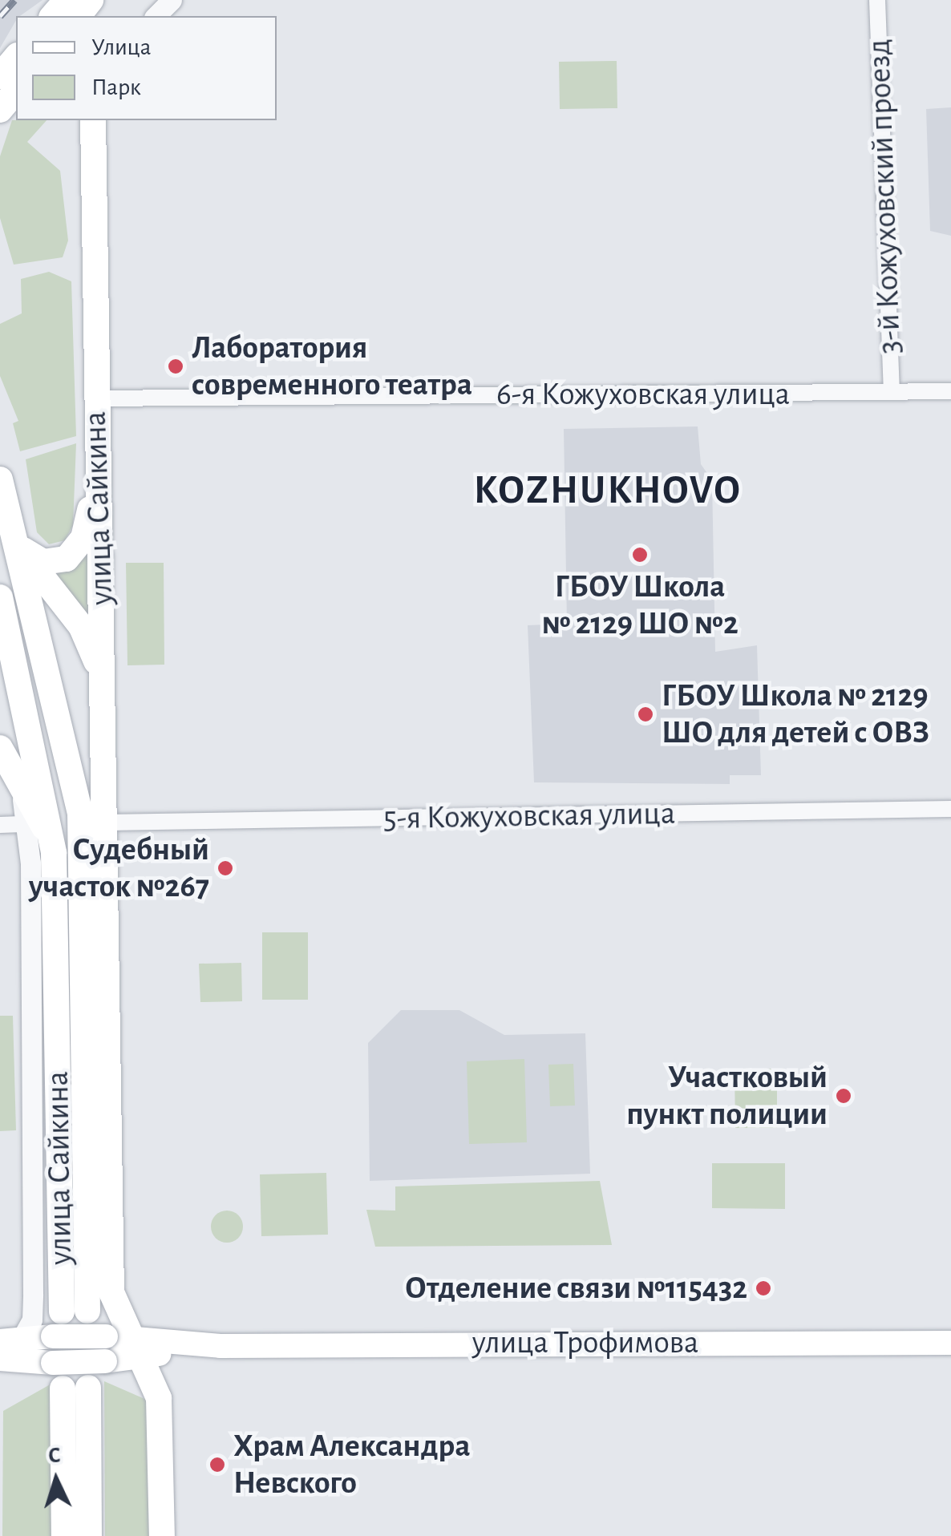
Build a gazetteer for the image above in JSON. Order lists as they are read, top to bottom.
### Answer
{
  "streets": {
    "main road": ["улица Сайкина", "улица Трофимова"],
    "street": ["3-й Кожуховский проезд", "6-я Кожуховская улица", "5-я Кожуховская улица"]
  },
  "crossings": [
    ["3-й Кожуховский проезд", "6-я Кожуховская улица"],
    ["6-я Кожуховская улица", "улица Сайкина"]
  ],
  "districts": ["KOZHUKHOVO"],
  "places": [
    "Лаборатория современного театра",
    "ГБОУ Школа № 2129 ШО №2",
    "ГБОУ Школа № 2129 ШО для детей с ОВЗ",
    "Судебный участок №267",
    "Участковый пункт полиции",
    "Отделение связи №115432",
    "Храм Александра Невского"
  ],
  "legend": ["Улица", "Парк"],
  "north": "top"
}
